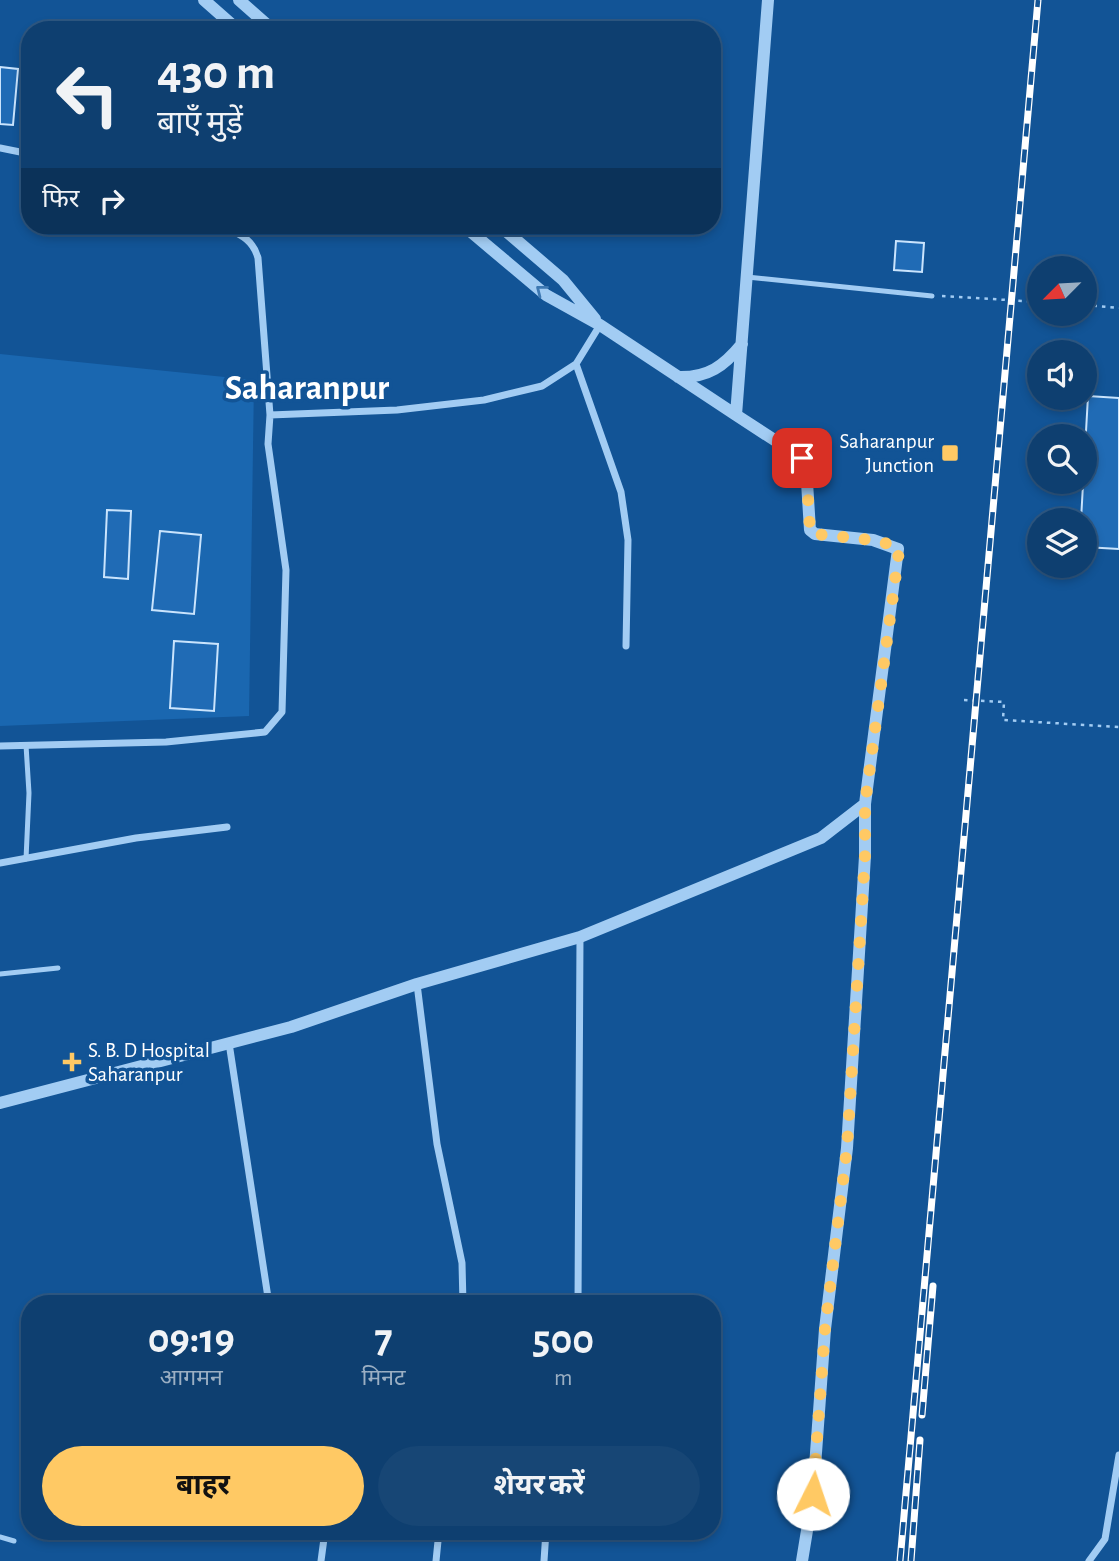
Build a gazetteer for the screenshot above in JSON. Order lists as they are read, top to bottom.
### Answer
{
  "districts": ["Saharanpur"],
  "places": {
    "transit": ["Saharanpur Junction"],
    "health": ["S. B. D Hospital Saharanpur"]
  },
  "north": "bottom left",
  "page": {
    "turn": ["430 m", "बाएँ मुड़ें"],
    "then": "फिर",
    "eta": [
      "09:19",
      "आगमन",
      "7",
      "मिनट",
      "500",
      "m"
    ],
    "buttons": ["बाहर", "शेयर करें"]
  }
}
